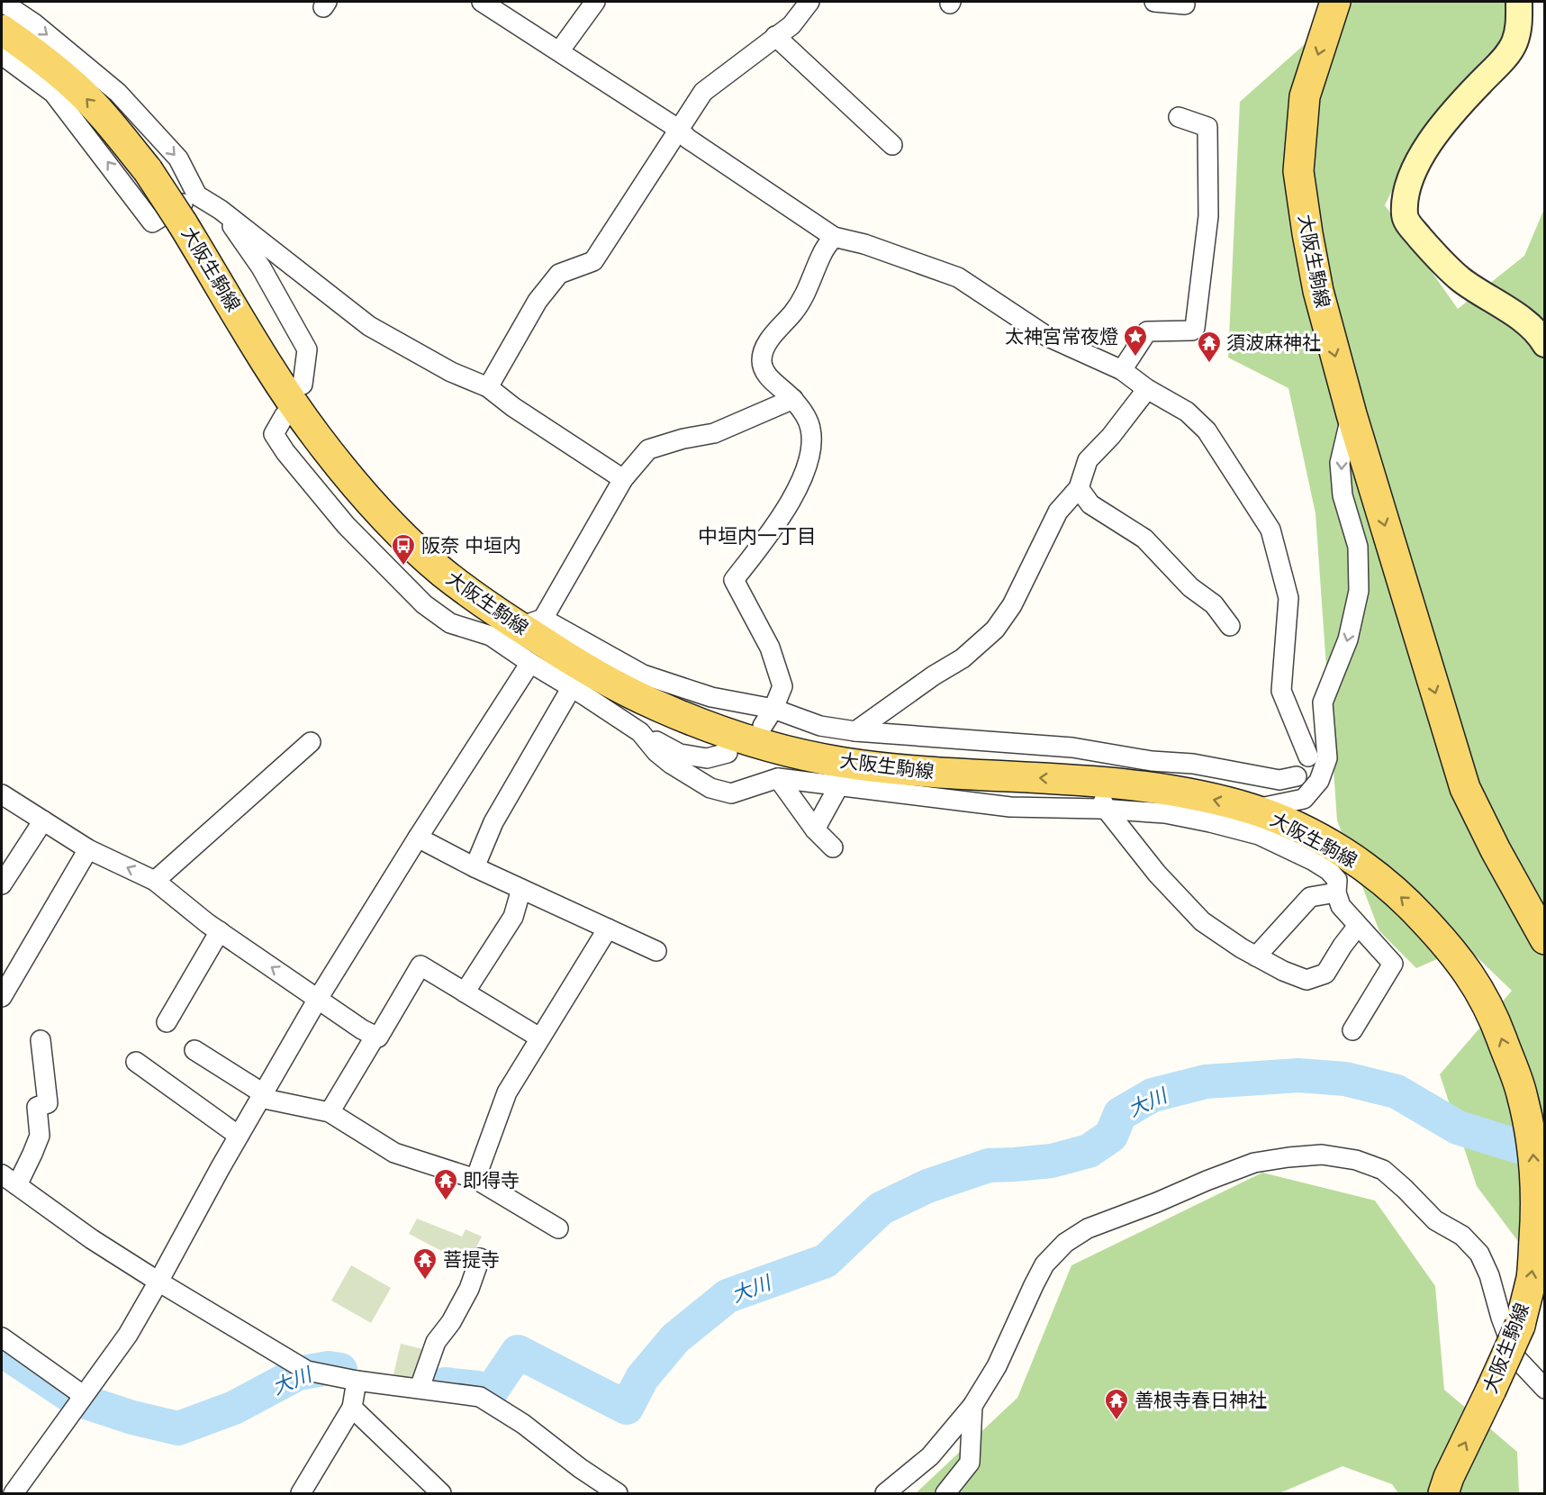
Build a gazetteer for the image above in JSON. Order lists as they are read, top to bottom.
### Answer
{
  "streets": {
    "main road": ["大阪生駒線"]
  },
  "districts": ["中垣内一丁目"],
  "water": ["大川"],
  "places": {
    "place": ["太神宮常夜燈"],
    "temple": [
      "須波麻神社",
      "即得寺",
      "菩提寺",
      "善根寺春日神社"
    ],
    "bus stop": ["阪奈 中垣内"]
  }
}
